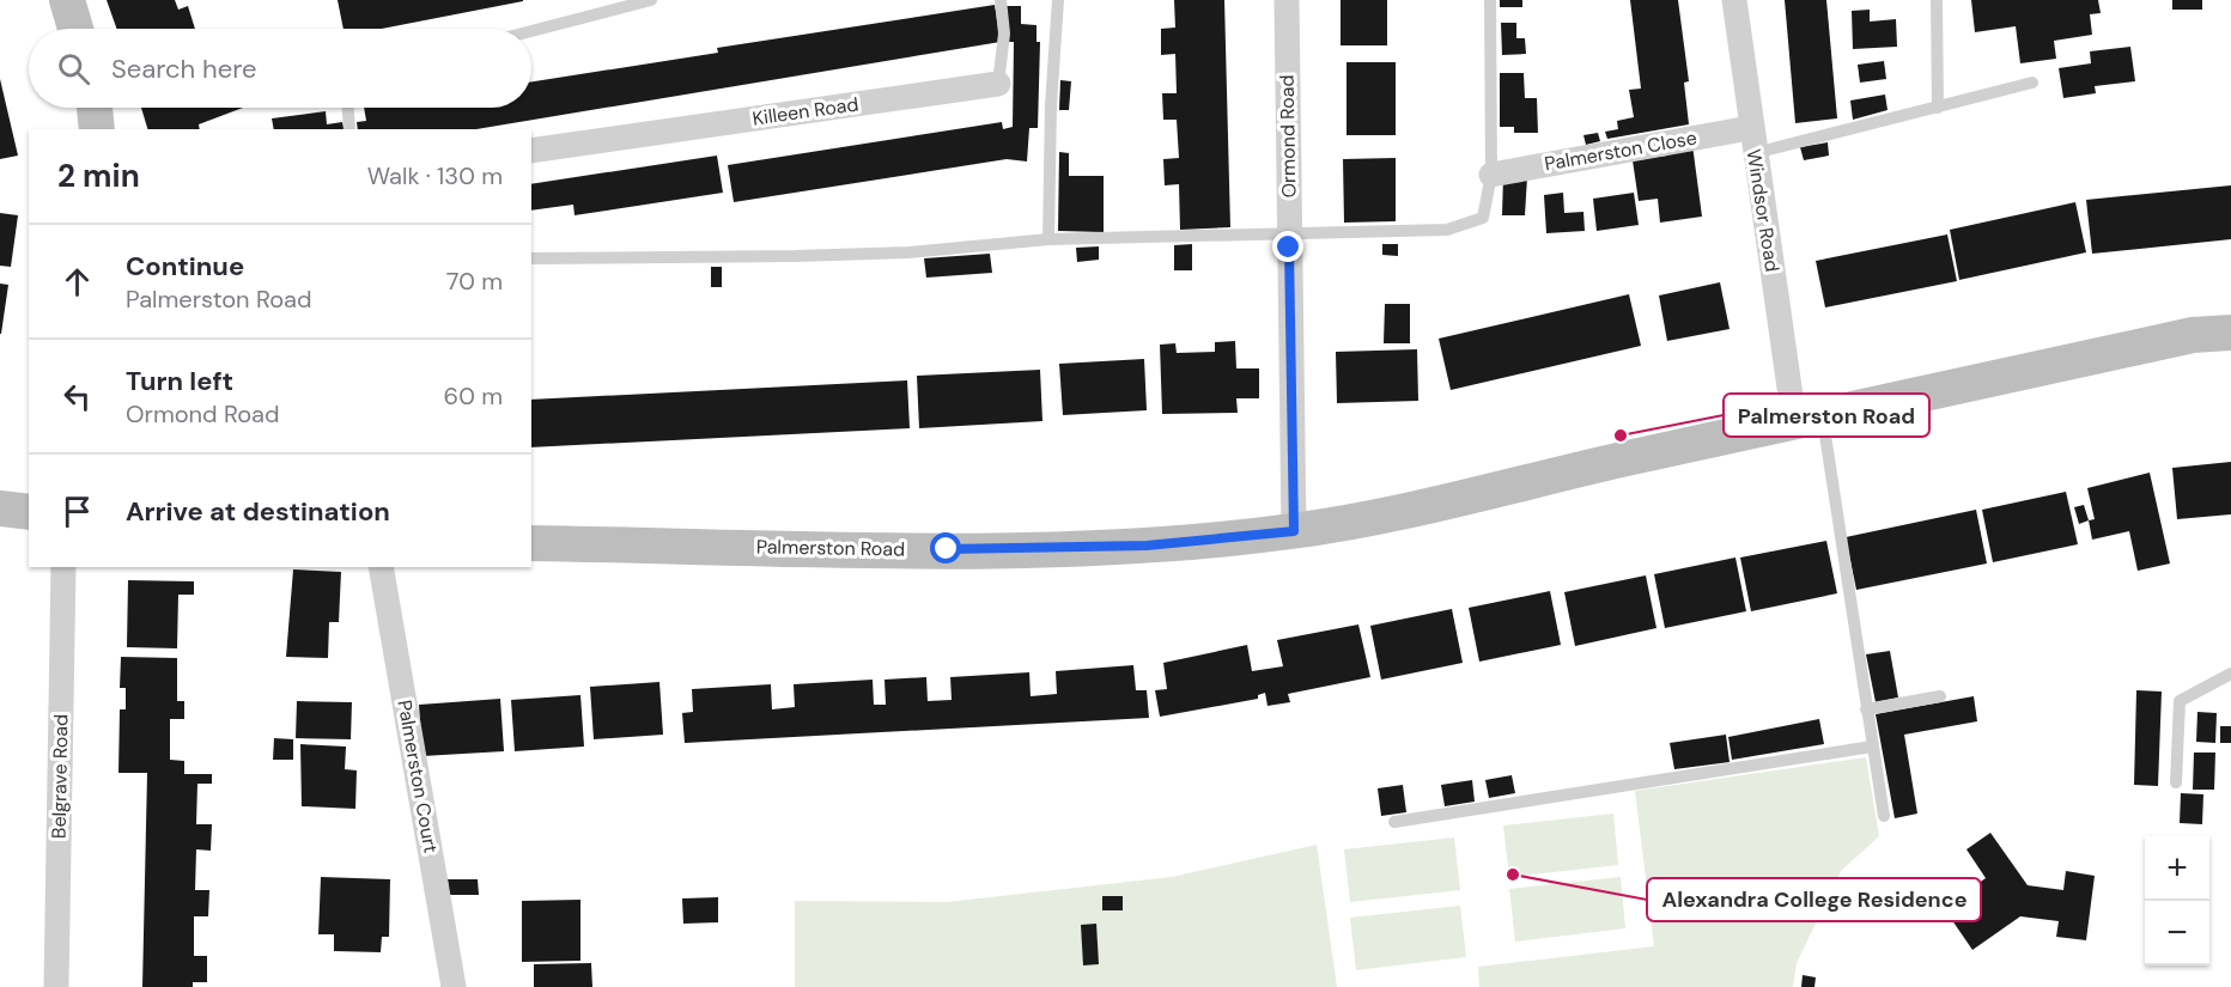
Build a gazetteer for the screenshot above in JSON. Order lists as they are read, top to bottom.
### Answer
{
  "streets": {
    "street": [
      "Killeen Road",
      "Ormond Road",
      "Palmerston Close",
      "Windsor Road",
      "Palmerston Road",
      "Belgrave Road",
      "Palmerston Court"
    ]
  },
  "crossings": [
    ["Ormond Road", "Palmerston Road"],
    ["Palmerston Close", "Windsor Road"],
    ["Windsor Road", "Palmerston Road"]
  ],
  "places": ["Palmerston Road", "Alexandra College Residence"],
  "page": {
    "search": "Search here",
    "heading": ["2 min", "Walk · 130 m"],
    "list": [
      ["Continue", "Palmerston Road", "70 m"],
      ["Turn left", "Ormond Road", "60 m"],
      "Arrive at destination"
    ],
    "map_buttons": ["+", "−"]
  }
}
